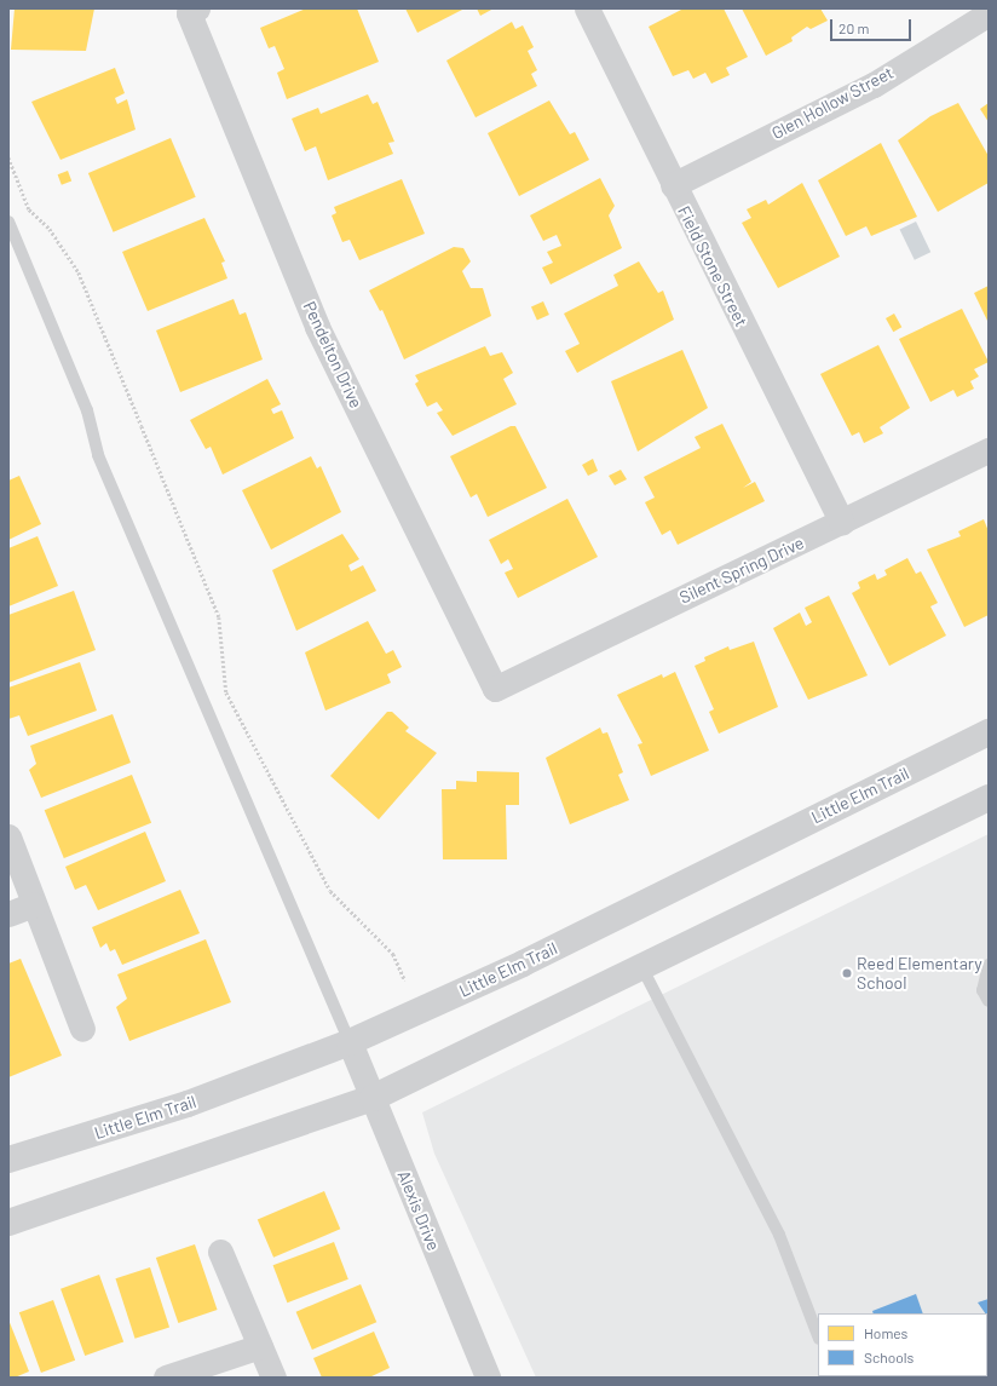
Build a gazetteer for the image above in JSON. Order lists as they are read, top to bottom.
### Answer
{
  "streets": {
    "street": [
      "Glen Hollow Street",
      "Field Stone Street",
      "Pendelton Drive",
      "Silent Spring Drive",
      "Little Elm Trail",
      "Alexis Drive"
    ]
  },
  "crossings": [
    ["Glen Hollow Street", "Field Stone Street"],
    ["Field Stone Street", "Silent Spring Drive"],
    ["Pendelton Drive", "Silent Spring Drive"],
    ["Little Elm Trail", "Alexis Drive"]
  ],
  "places": ["Reed Elementary School"],
  "legend": ["Homes", "Schools"],
  "scale_bar": "20 m"
}
